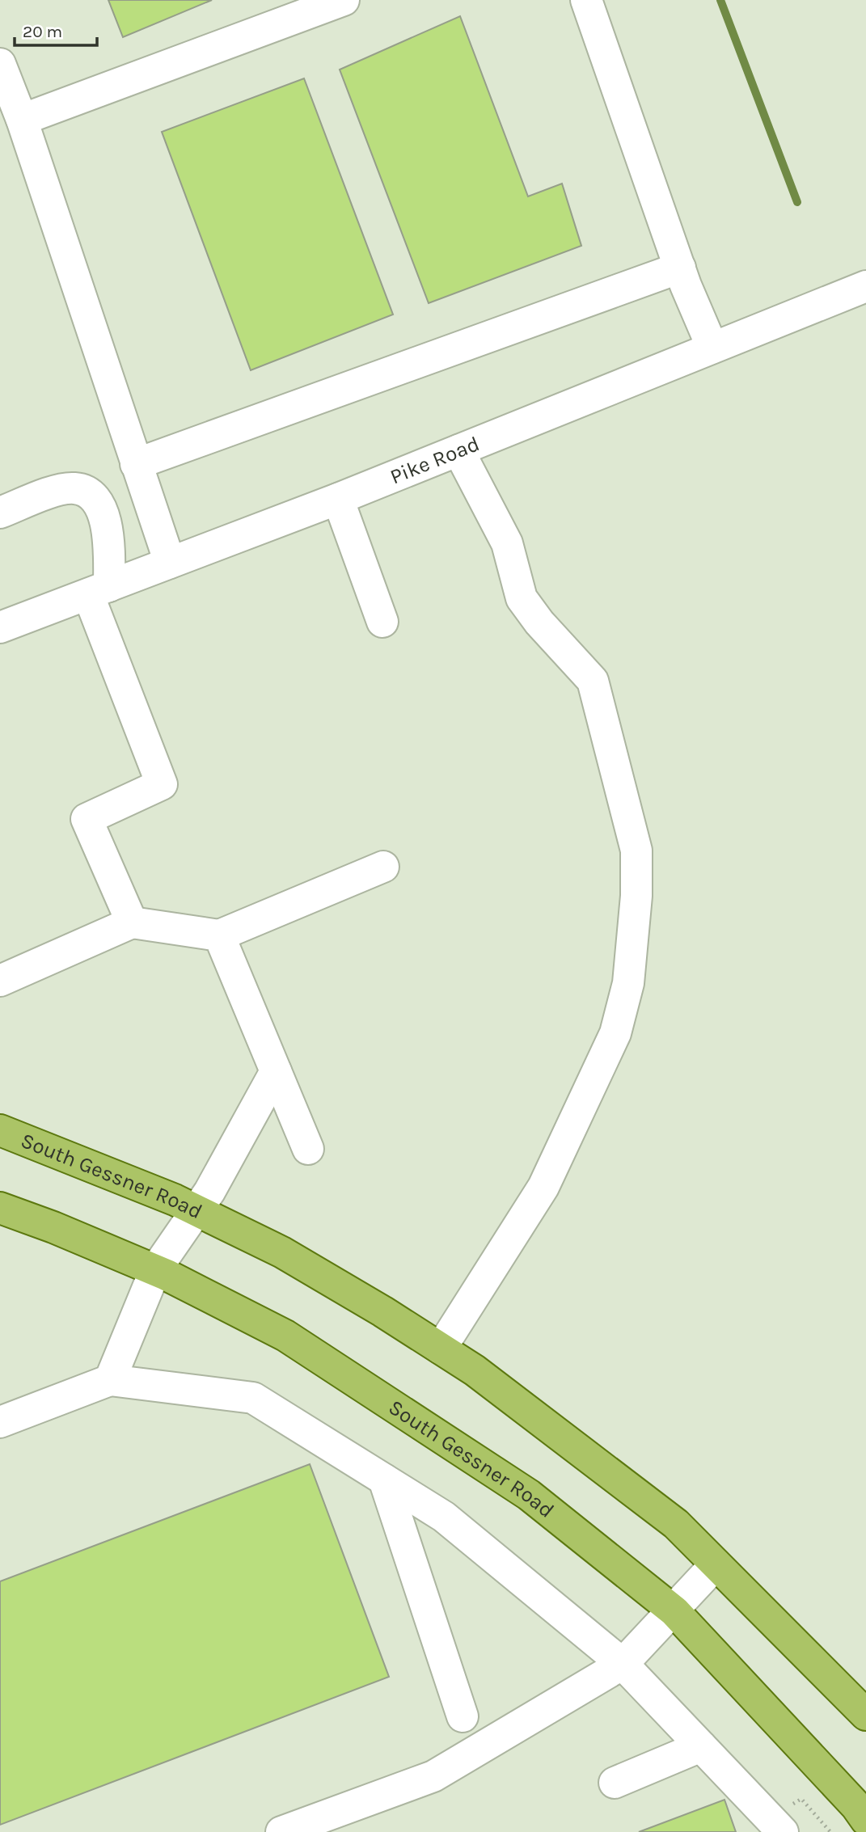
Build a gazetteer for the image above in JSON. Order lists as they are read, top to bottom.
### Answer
{
  "streets": {
    "main road": ["South Gessner Road"],
    "street": ["Pike Road"]
  },
  "scale_bar": "20 m"
}
